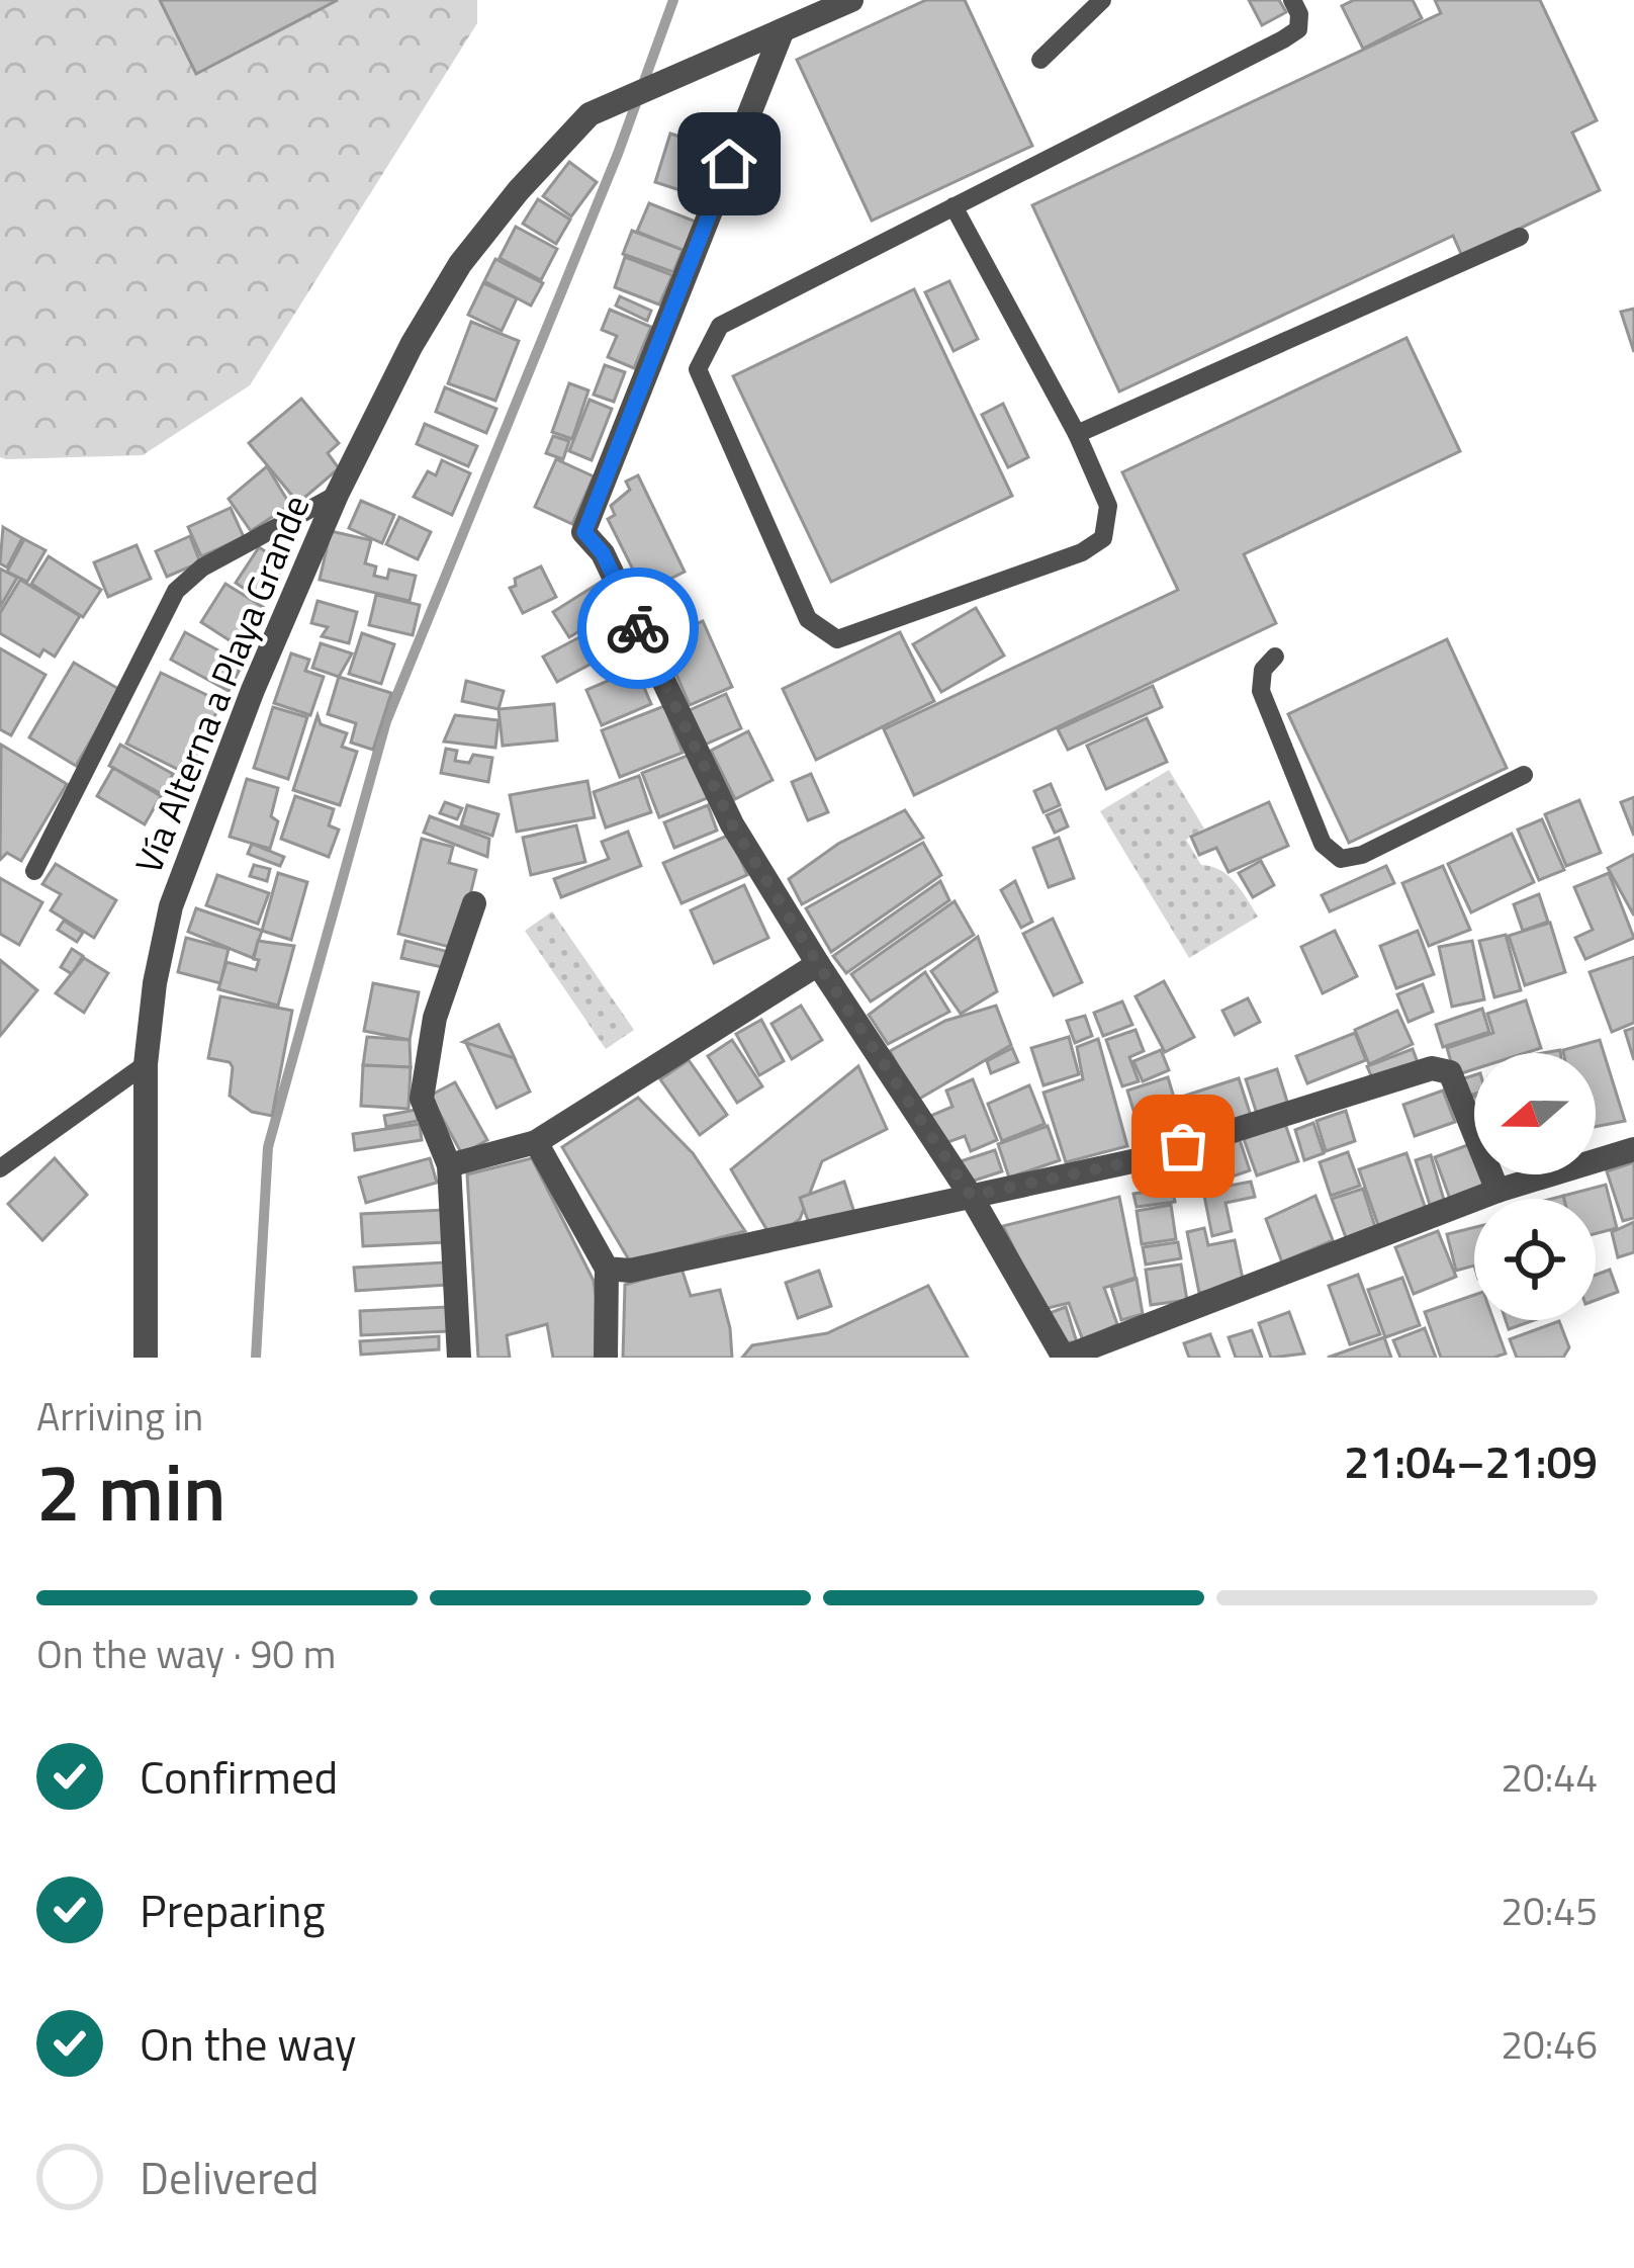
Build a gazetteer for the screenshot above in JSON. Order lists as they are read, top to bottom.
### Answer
{
  "streets": {
    "street": ["Vía Alterna a Playa Grande"]
  },
  "north": "left",
  "page": {
    "heading": ["2 min", "Arriving in", "21:04–21:09"],
    "bar": "On the way · 90 m",
    "list": [
      ["Confirmed", "20:44"],
      ["Preparing", "20:45"],
      ["On the way", "20:46"],
      "Delivered"
    ]
  }
}
